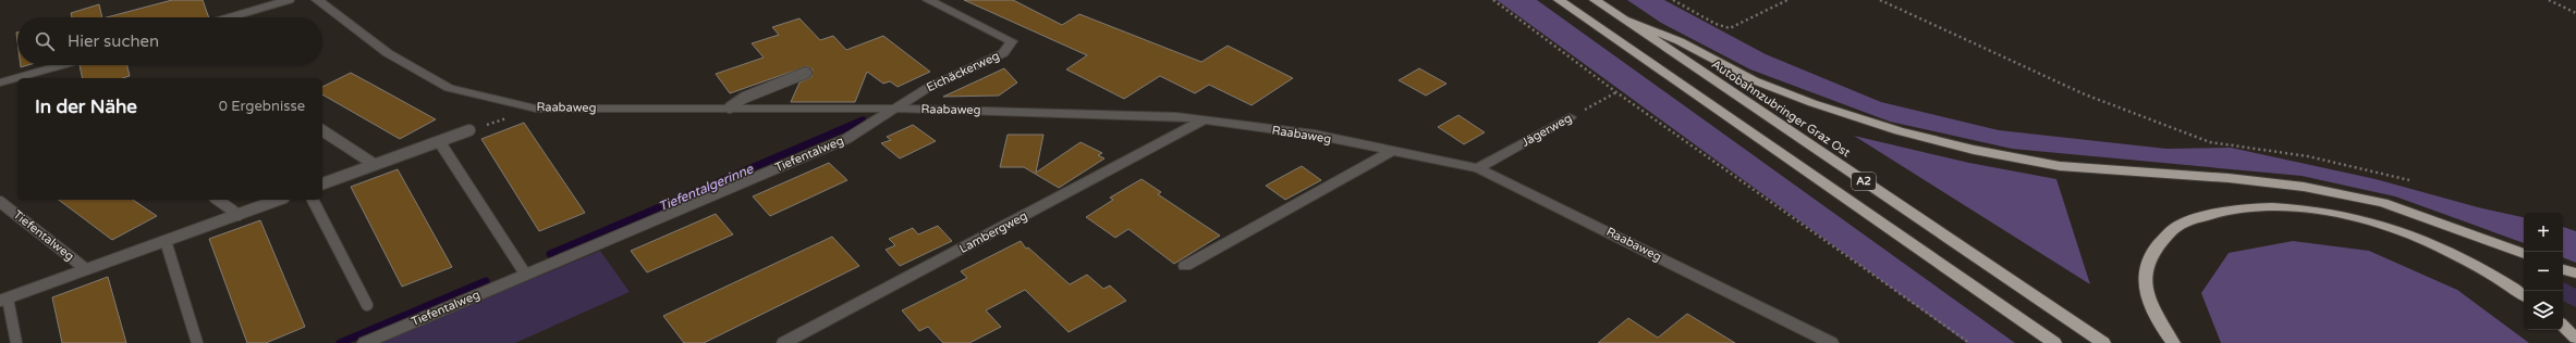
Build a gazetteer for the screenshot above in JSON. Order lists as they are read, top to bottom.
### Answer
{
  "streets": {
    "highway": ["Autobahnzubringer Graz Ost", "A2"],
    "street": [
      "Eichäckerweg",
      "Raabaweg",
      "Jägerweg",
      "Tiefentalweg",
      "Lambergweg"
    ]
  },
  "crossings": [
    ["Eichäckerweg", "Raabaweg"],
    ["Eichäckerweg", "Tiefentalweg"],
    ["Raabaweg", "Jägerweg"],
    ["Raabaweg", "Tiefentalweg"],
    ["Raabaweg", "Lambergweg"]
  ],
  "water": ["Tiefentalgerinne"],
  "page": {
    "search": "Hier suchen",
    "heading": ["In der Nähe", "0 Ergebnisse"],
    "map_buttons": ["+", "−"]
  }
}
